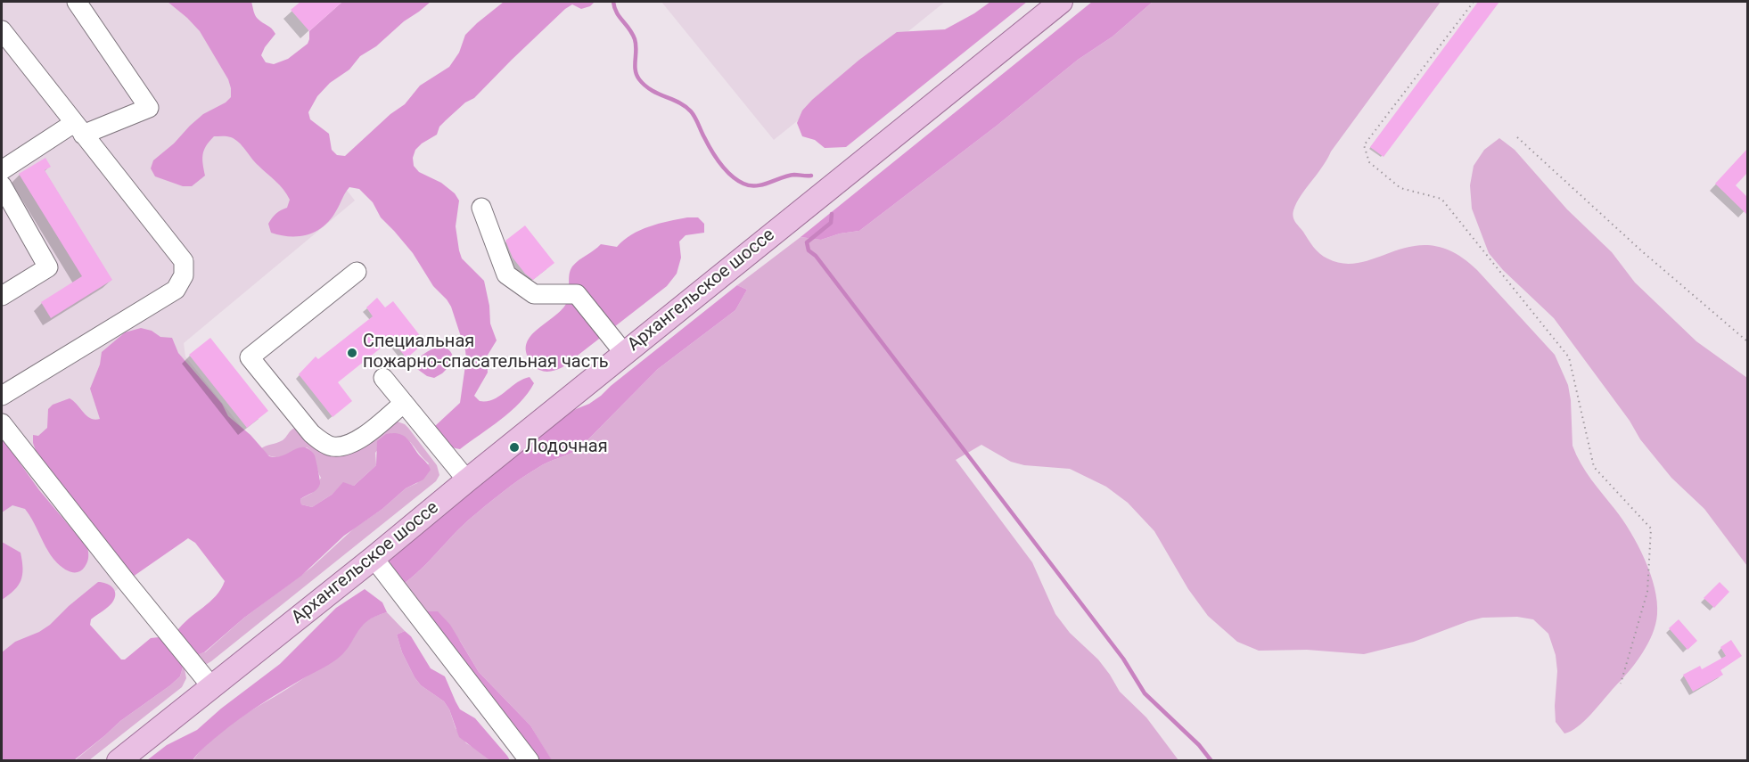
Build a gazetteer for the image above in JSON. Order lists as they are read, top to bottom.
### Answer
{
  "streets": {
    "main road": ["Архангельское шоссе"]
  },
  "places": ["Специальная пожарно-спасательная часть", "Лодочная"]
}
